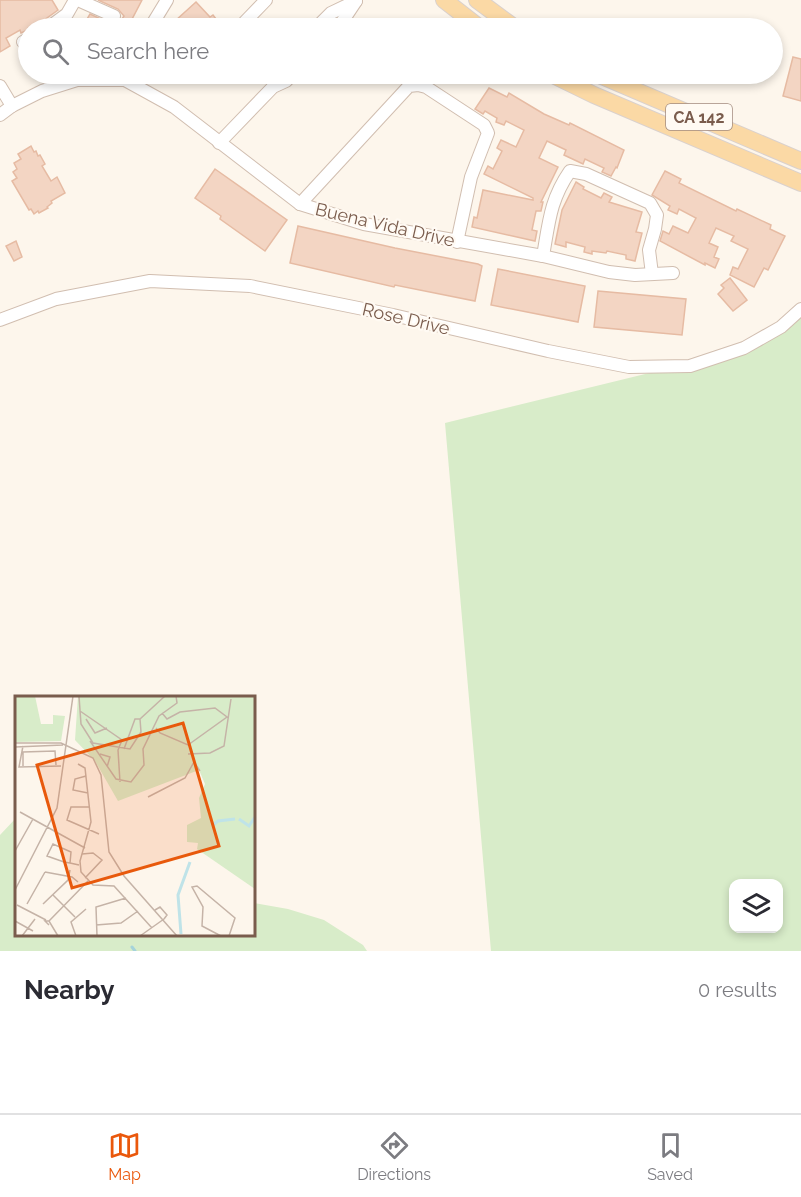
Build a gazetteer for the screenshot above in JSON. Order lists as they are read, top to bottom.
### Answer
{
  "streets": {
    "main road": ["CA 142"],
    "street": ["Buena Vida Drive", "Rose Drive"]
  },
  "page": {
    "search": "Search here",
    "heading": ["Nearby", "0 results"],
    "nav": ["Map", "Directions", "Saved"]
  }
}
